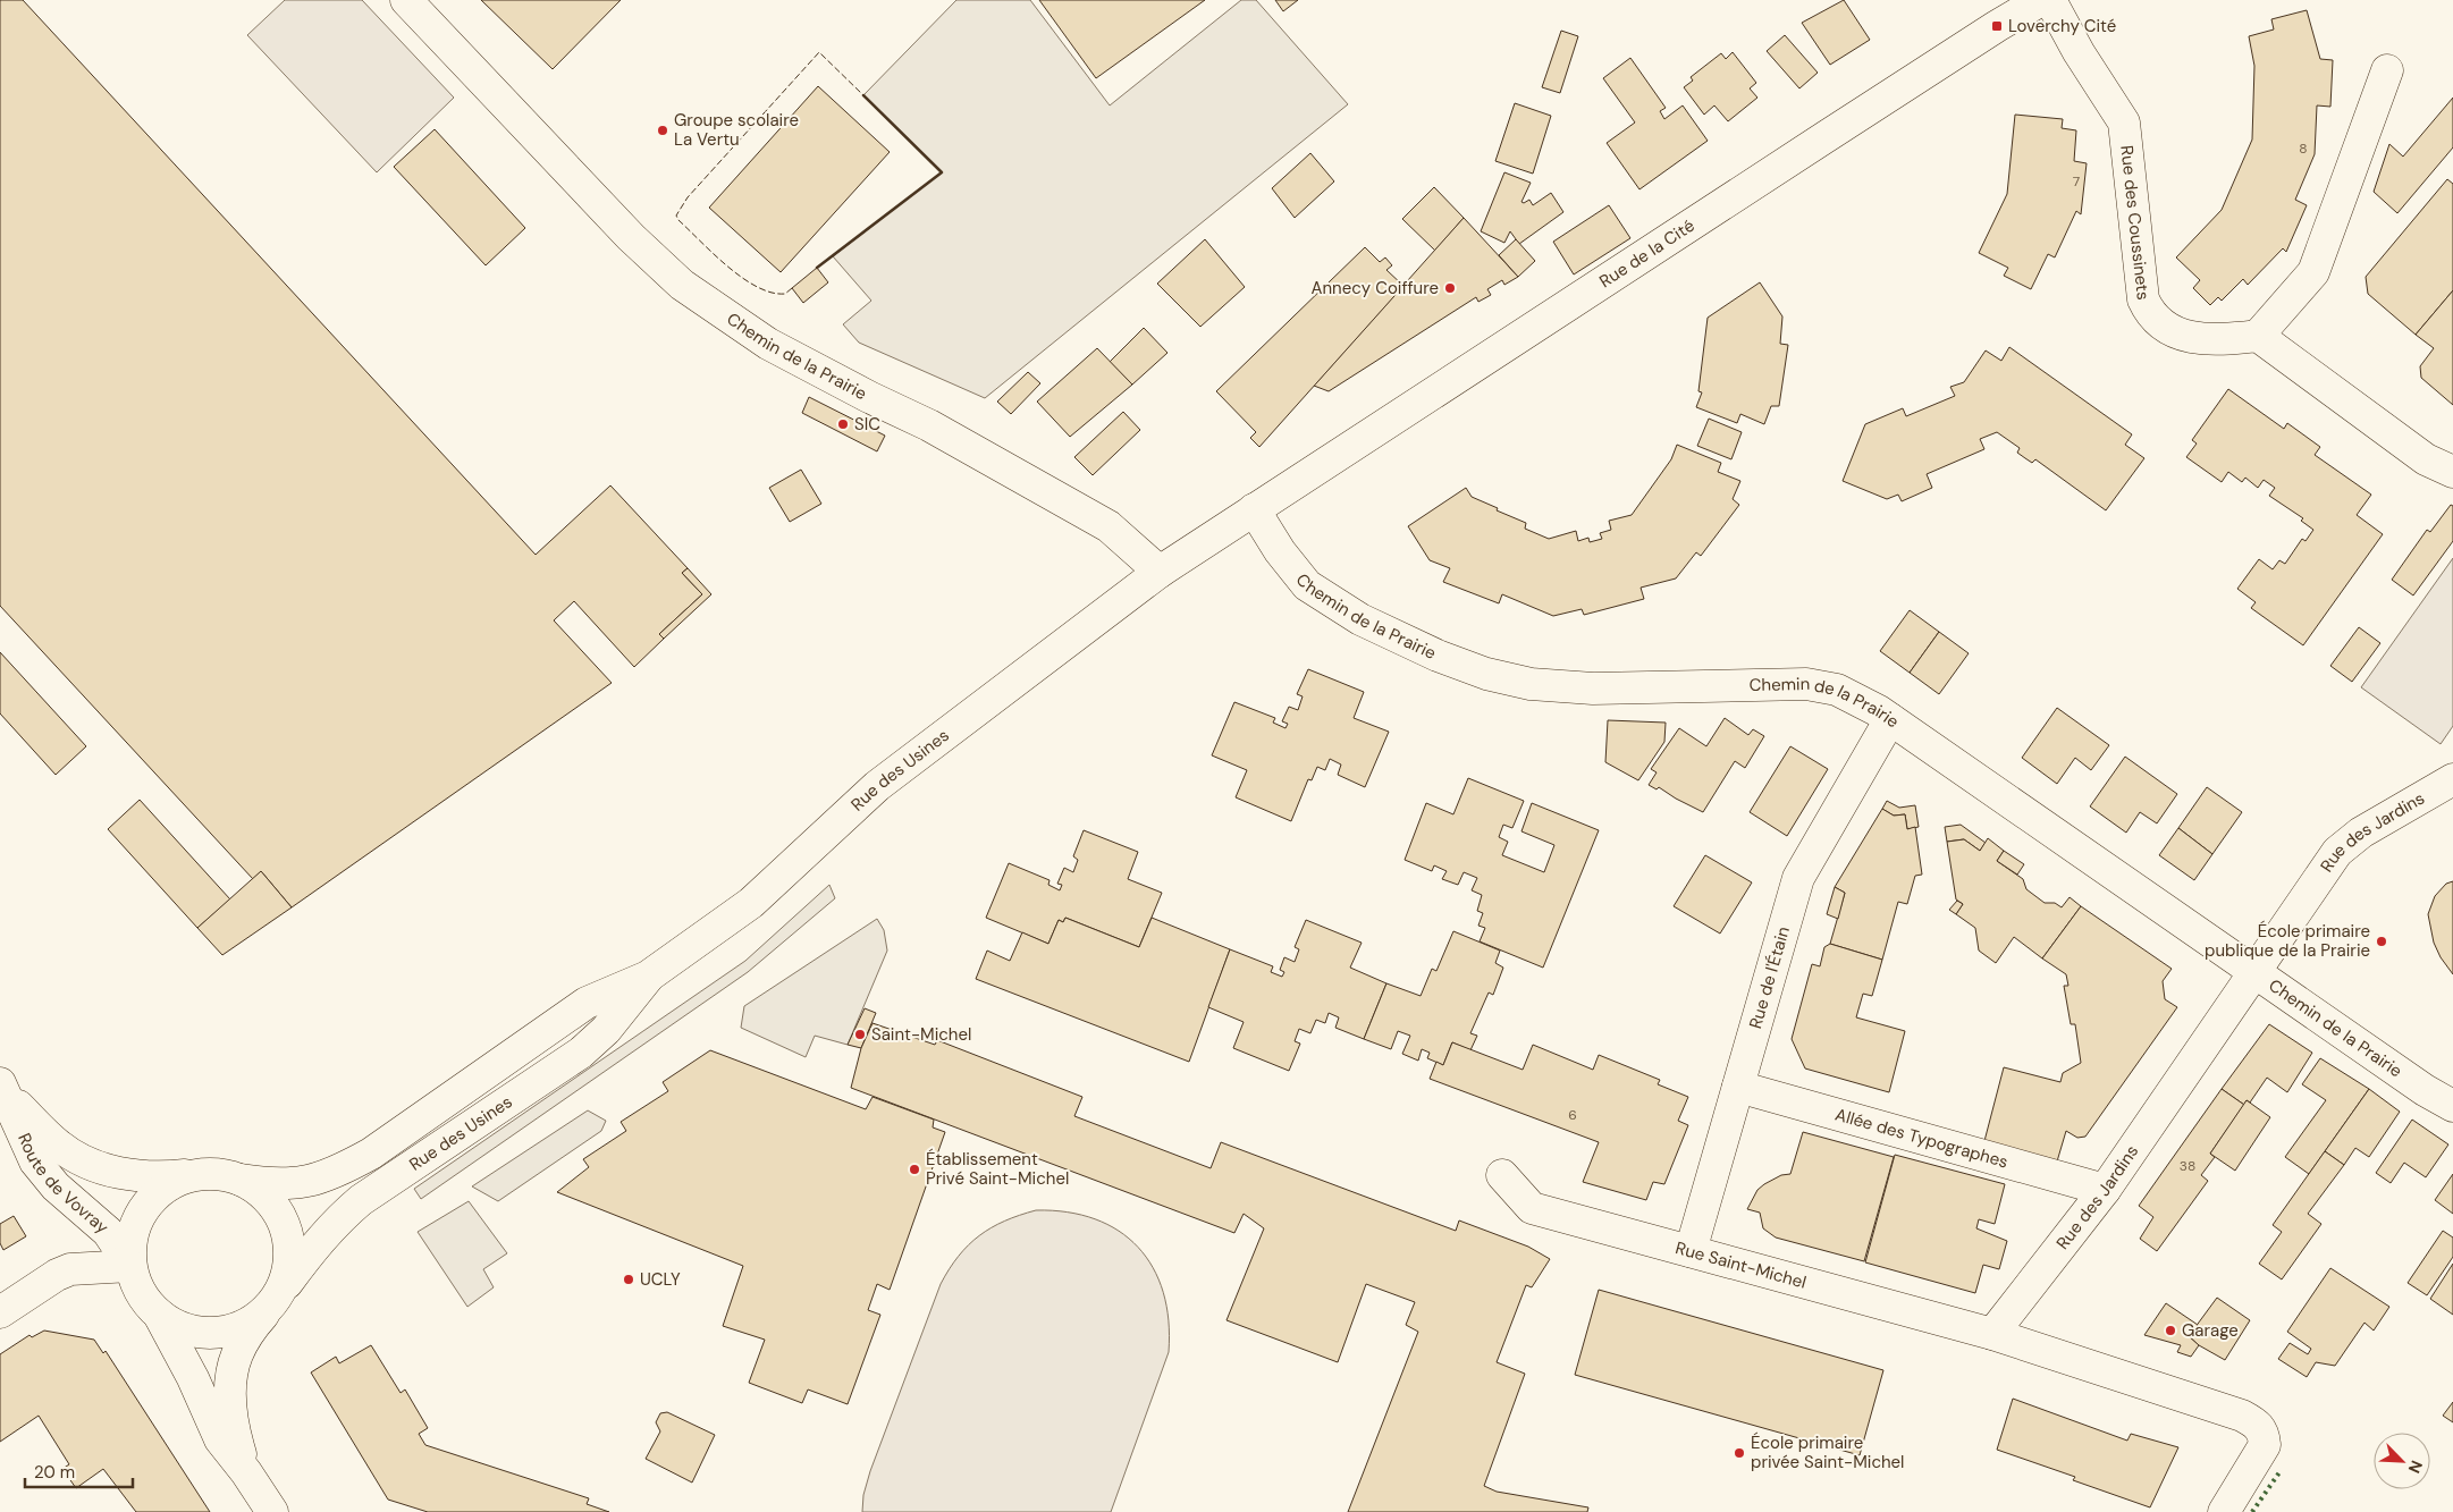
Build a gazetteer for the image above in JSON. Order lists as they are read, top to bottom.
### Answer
{
  "streets": {
    "street": [
      "Rue des Coussinets",
      "Rue de la Cité",
      "Chemin de la Prairie",
      "Rue des Usines",
      "Rue des Jardins",
      "Rue de l'Étain",
      "Allée des Typographes",
      "Route de Vovray",
      "Rue Saint-Michel"
    ]
  },
  "crossings": [
    ["Rue de la Cité", "Chemin de la Prairie"],
    ["Chemin de la Prairie", "Rue des Usines"],
    ["Chemin de la Prairie", "Rue des Jardins"],
    ["Chemin de la Prairie", "Rue de l'Étain"],
    ["Rue des Usines", "Route de Vovray"],
    ["Rue des Jardins", "Allée des Typographes"],
    ["Rue des Jardins", "Rue Saint-Michel"],
    ["Rue de l'Étain", "Allée des Typographes"],
    ["Rue de l'Étain", "Rue Saint-Michel"]
  ],
  "places": {
    "transit": ["Loverchy Cité"],
    "other": [
      "Groupe scolaire La Vertu",
      "Annecy Coiffure",
      "SIC",
      "École primaire publique de la Prairie",
      "Saint-Michel",
      "Établissement Privé Saint-Michel",
      "UCLY",
      "Garage",
      "École primaire privée Saint-Michel"
    ]
  },
  "house_numbers": [
    "8",
    "7",
    "6",
    "38"
  ],
  "scale_bar": "20 m",
  "north": "bottom right"
}
